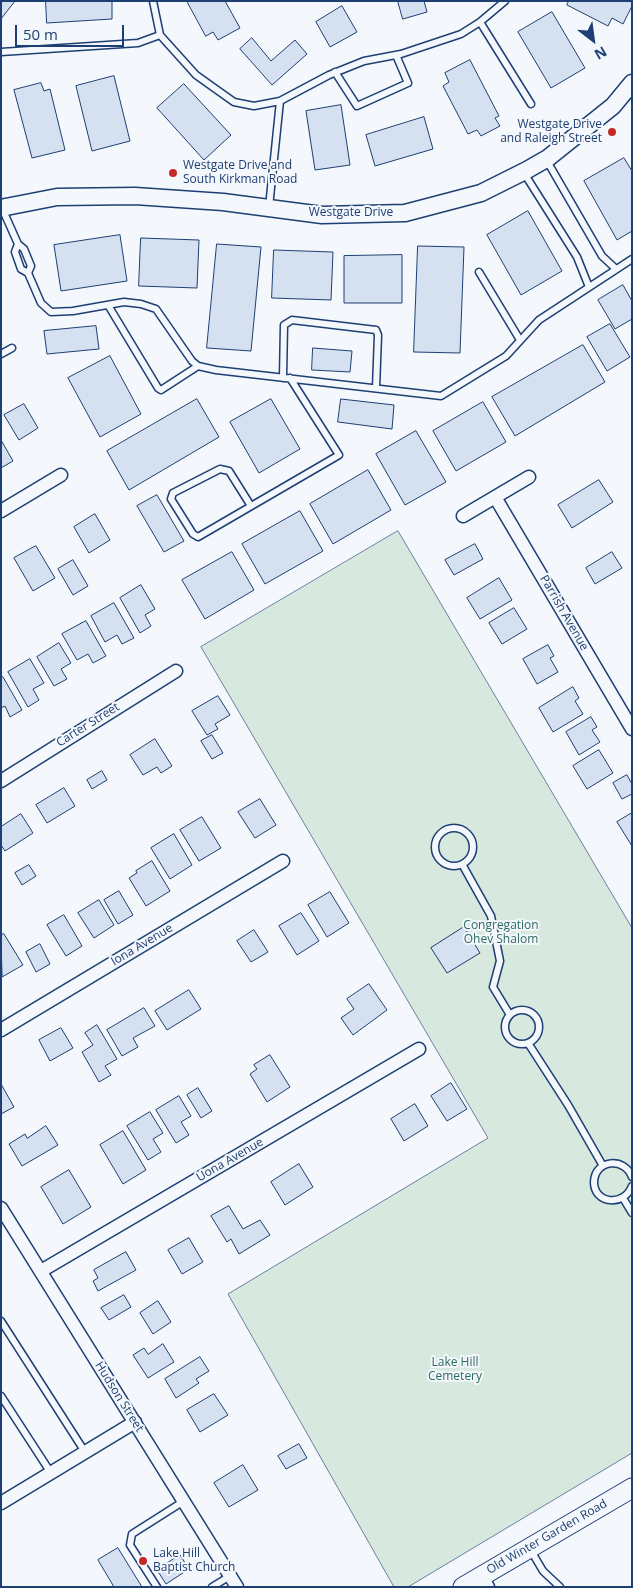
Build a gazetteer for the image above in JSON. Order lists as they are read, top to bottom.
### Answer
{
  "streets": {
    "main road": ["Old Winter Garden Road"],
    "street": [
      "Westgate Drive",
      "Parrish Avenue",
      "Carter Street",
      "Iona Avenue",
      "Uona Avenue",
      "Hudson Street"
    ]
  },
  "crossings": [
    ["Uona Avenue", "Hudson Street"]
  ],
  "parks": ["Congregation Ohev Shalom", "Lake Hill Cemetery"],
  "places": ["Westgate Drive and Raleigh Street", "Westgate Drive and South Kirkman Road", "Lake Hill Baptist Church"],
  "scale_bar": "50 m",
  "north": "bottom right"
}
